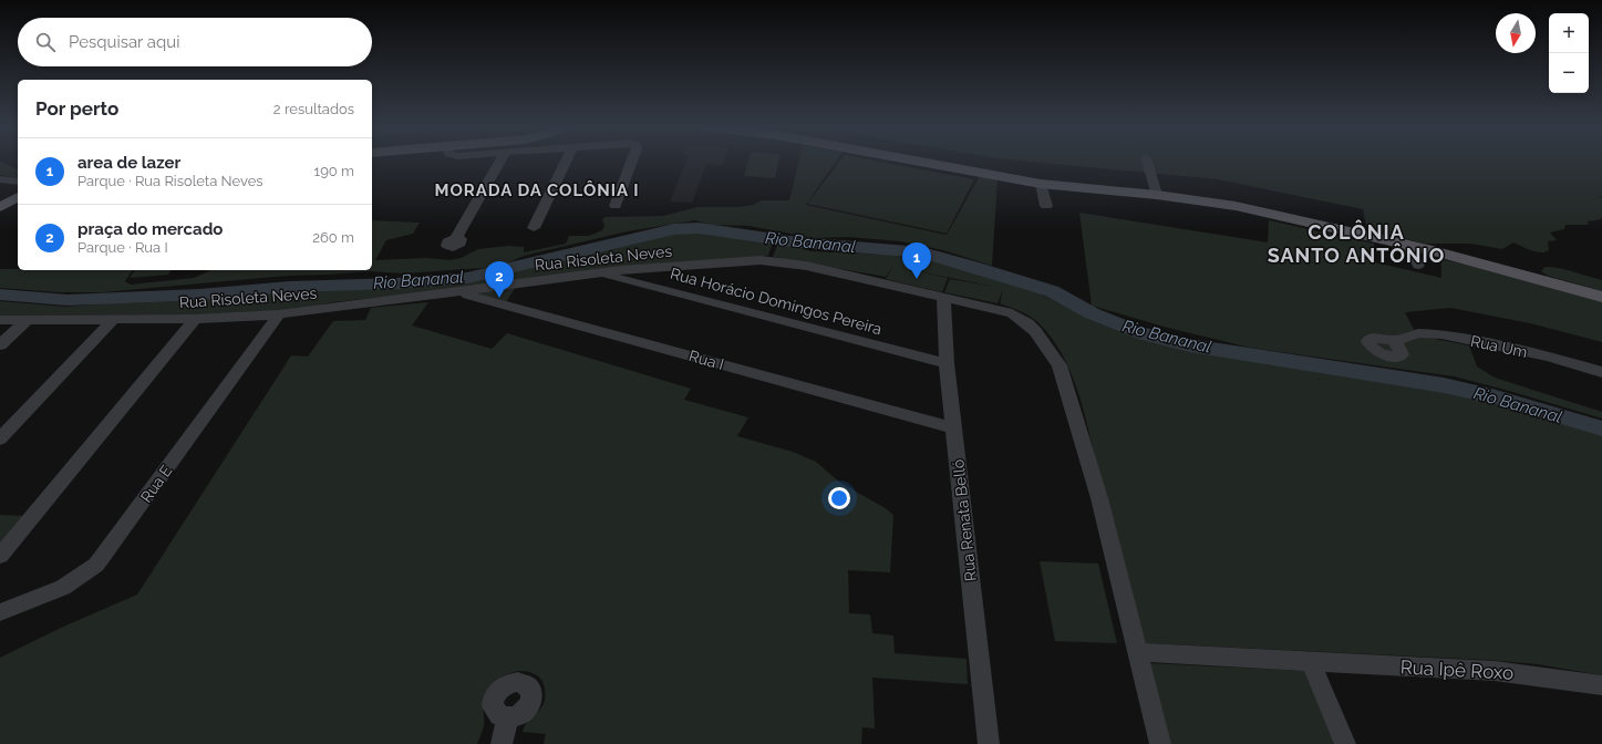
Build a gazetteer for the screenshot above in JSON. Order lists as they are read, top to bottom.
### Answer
{
  "streets": {
    "street": [
      "Rua Risoleta Neves",
      "Rua Horácio Domingos Pereira",
      "Rua Um",
      "Rua I",
      "Rua E",
      "Rua Renata Belló",
      "Rua Ipê Roxo"
    ]
  },
  "crossings": [
    ["Rua Risoleta Neves", "Rua Horácio Domingos Pereira"],
    ["Rua Risoleta Neves", "Rua I"],
    ["Rua Risoleta Neves", "Rua E"],
    ["Rua Risoleta Neves", "Rua Renata Belló"],
    ["Rua Risoleta Neves", "Rua Ipê Roxo"],
    ["Rua Horácio Domingos Pereira", "Rua Renata Belló"],
    ["Rua I", "Rua Renata Belló"]
  ],
  "districts": ["MORADA DA COLÔNIA I", "COLÔNIA SANTO ANTÔNIO"],
  "water": ["Rio Bananal"],
  "north": "bottom",
  "page": {
    "map_buttons": ["+", "−"],
    "search": "Pesquisar aqui",
    "heading": ["Por perto", "2 resultados"],
    "list": [
      {
        "mark": "1",
        "name": "area de lazer",
        "note": "Parque · Rua Risoleta Neves",
        "value": "190 m"
      },
      {
        "mark": "2",
        "name": "praça do mercado",
        "note": "Parque · Rua I",
        "value": "260 m"
      }
    ],
    "pins": ["1", "2"]
  }
}
